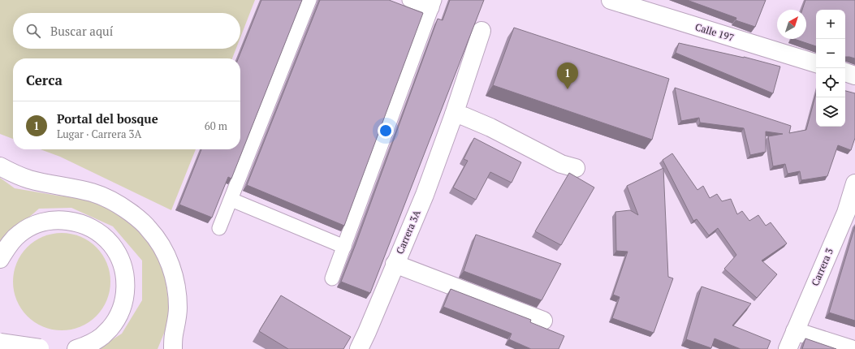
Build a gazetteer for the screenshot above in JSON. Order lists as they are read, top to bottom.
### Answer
{
  "streets": {
    "main road": ["Calle 197", "Carrera 3A", "Carrera 3"]
  },
  "north": "top right",
  "page": {
    "map_buttons": ["+", "−"],
    "search": "Buscar aquí",
    "heading": "Cerca",
    "pins": "1",
    "list": [
      {
        "mark": "1",
        "name": "Portal del bosque",
        "note": "Lugar · Carrera 3A",
        "value": "60 m"
      }
    ]
  }
}
